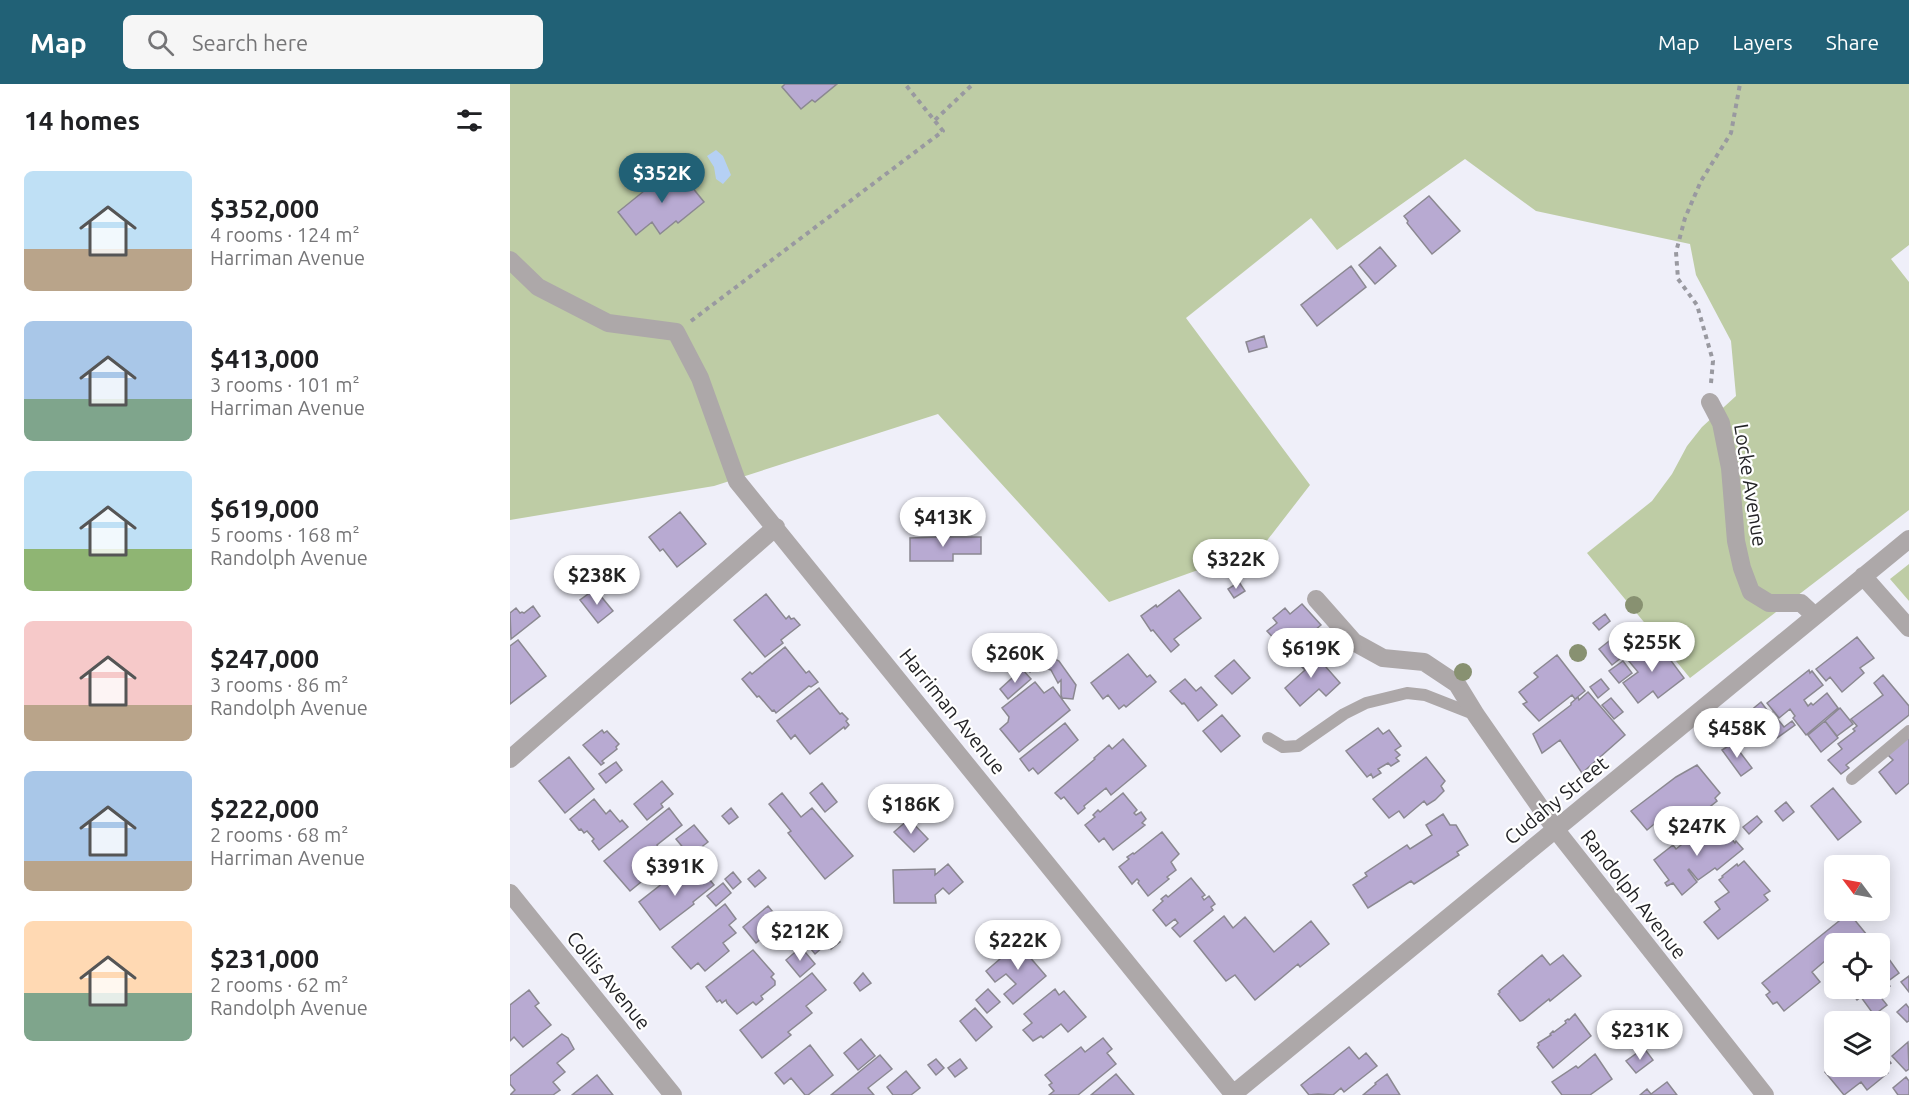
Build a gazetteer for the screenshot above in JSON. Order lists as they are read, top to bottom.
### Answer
{
  "streets": {
    "street": [
      "Locke Avenue",
      "Harriman Avenue",
      "Cudahy Street",
      "Randolph Avenue",
      "Collis Avenue"
    ]
  },
  "crossings": [
    ["Locke Avenue", "Cudahy Street"],
    ["Harriman Avenue", "Cudahy Street"],
    ["Cudahy Street", "Randolph Avenue"]
  ],
  "north": "top left",
  "page": {
    "header": "Map",
    "search": "Search here",
    "nav": ["Map", "Layers", "Share"],
    "heading": "14 homes",
    "price": [
      "$352K",
      "$413K",
      "$322K",
      "$238K",
      "$255K",
      "$619K",
      "$260K",
      "$458K",
      "$186K",
      "$247K",
      "$391K",
      "$212K",
      "$222K",
      "$231K"
    ],
    "list": [
      {
        "name": "$352,000",
        "note": "4 rooms · 124 m² · Harriman Avenue"
      },
      {
        "name": "$413,000",
        "note": "3 rooms · 101 m² · Harriman Avenue"
      },
      {
        "name": "$619,000",
        "note": "5 rooms · 168 m² · Randolph Avenue"
      },
      {
        "name": "$247,000",
        "note": "3 rooms · 86 m² · Randolph Avenue"
      },
      {
        "name": "$222,000",
        "note": "2 rooms · 68 m² · Harriman Avenue"
      },
      {
        "name": "$231,000",
        "note": "2 rooms · 62 m² · Randolph Avenue"
      }
    ]
  }
}
